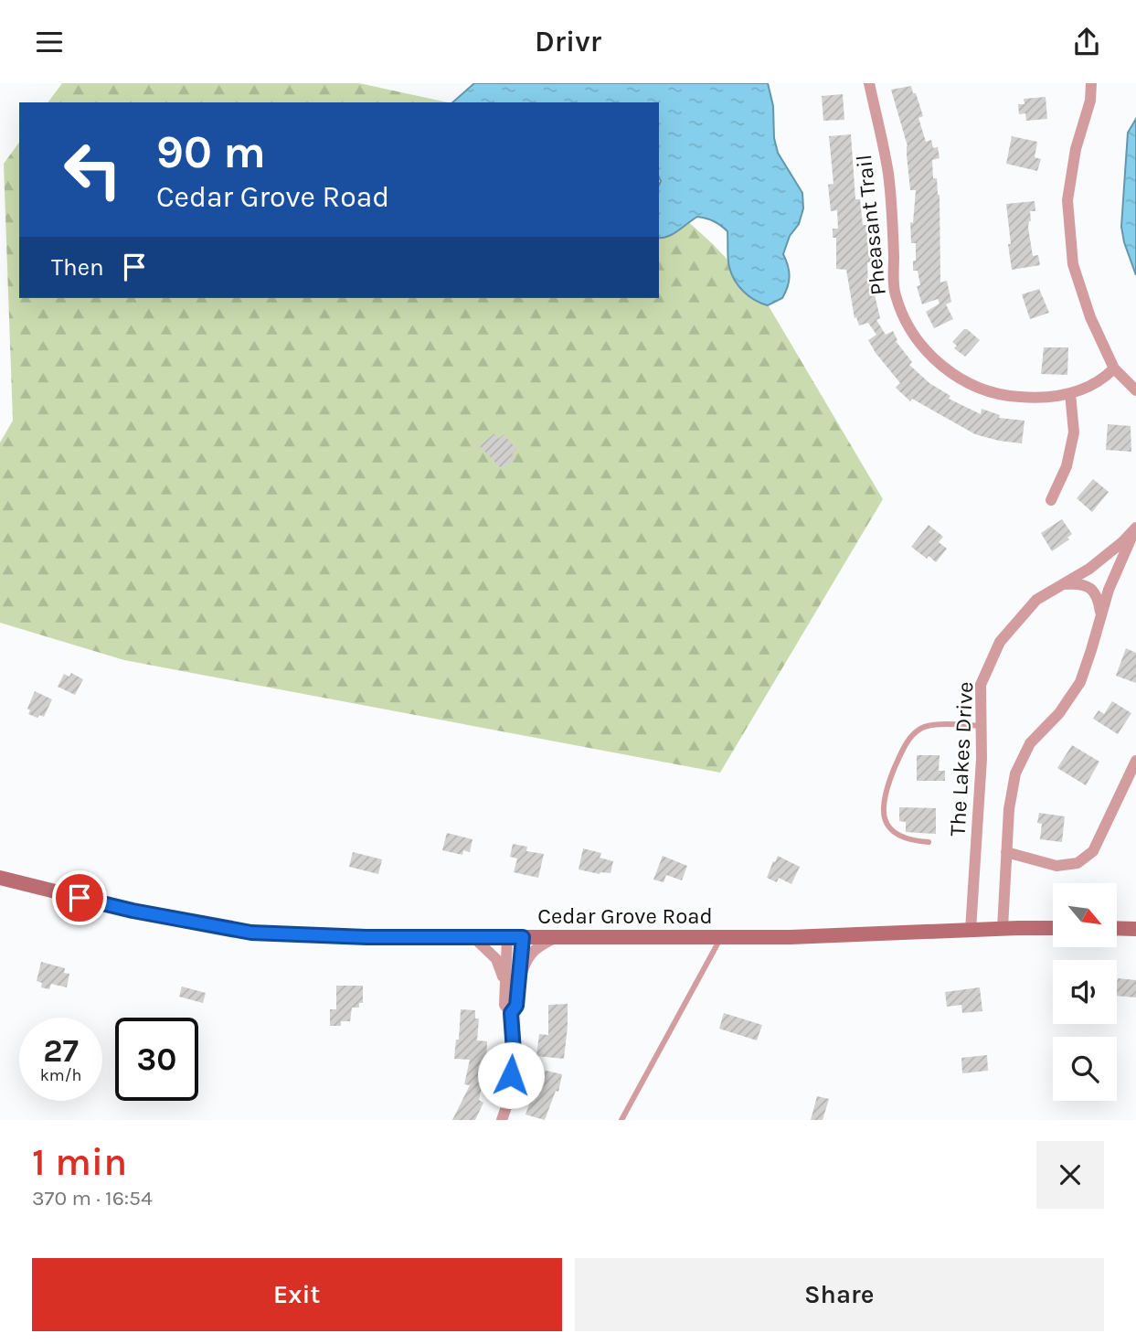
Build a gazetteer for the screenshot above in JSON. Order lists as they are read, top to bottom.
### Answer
{
  "streets": {
    "main road": ["Cedar Grove Road"],
    "street": ["Pheasant Trail", "The Lakes Drive"]
  },
  "crossings": [
    ["The Lakes Drive", "Cedar Grove Road"]
  ],
  "north": "bottom right",
  "page": {
    "header": "Drivr",
    "turn": ["90 m", "Cedar Grove Road"],
    "then": "Then",
    "speed": "27 km/h",
    "limit": "30",
    "heading": ["1 min", "370 m · 16:54"],
    "buttons": ["Exit", "Share"]
  }
}
